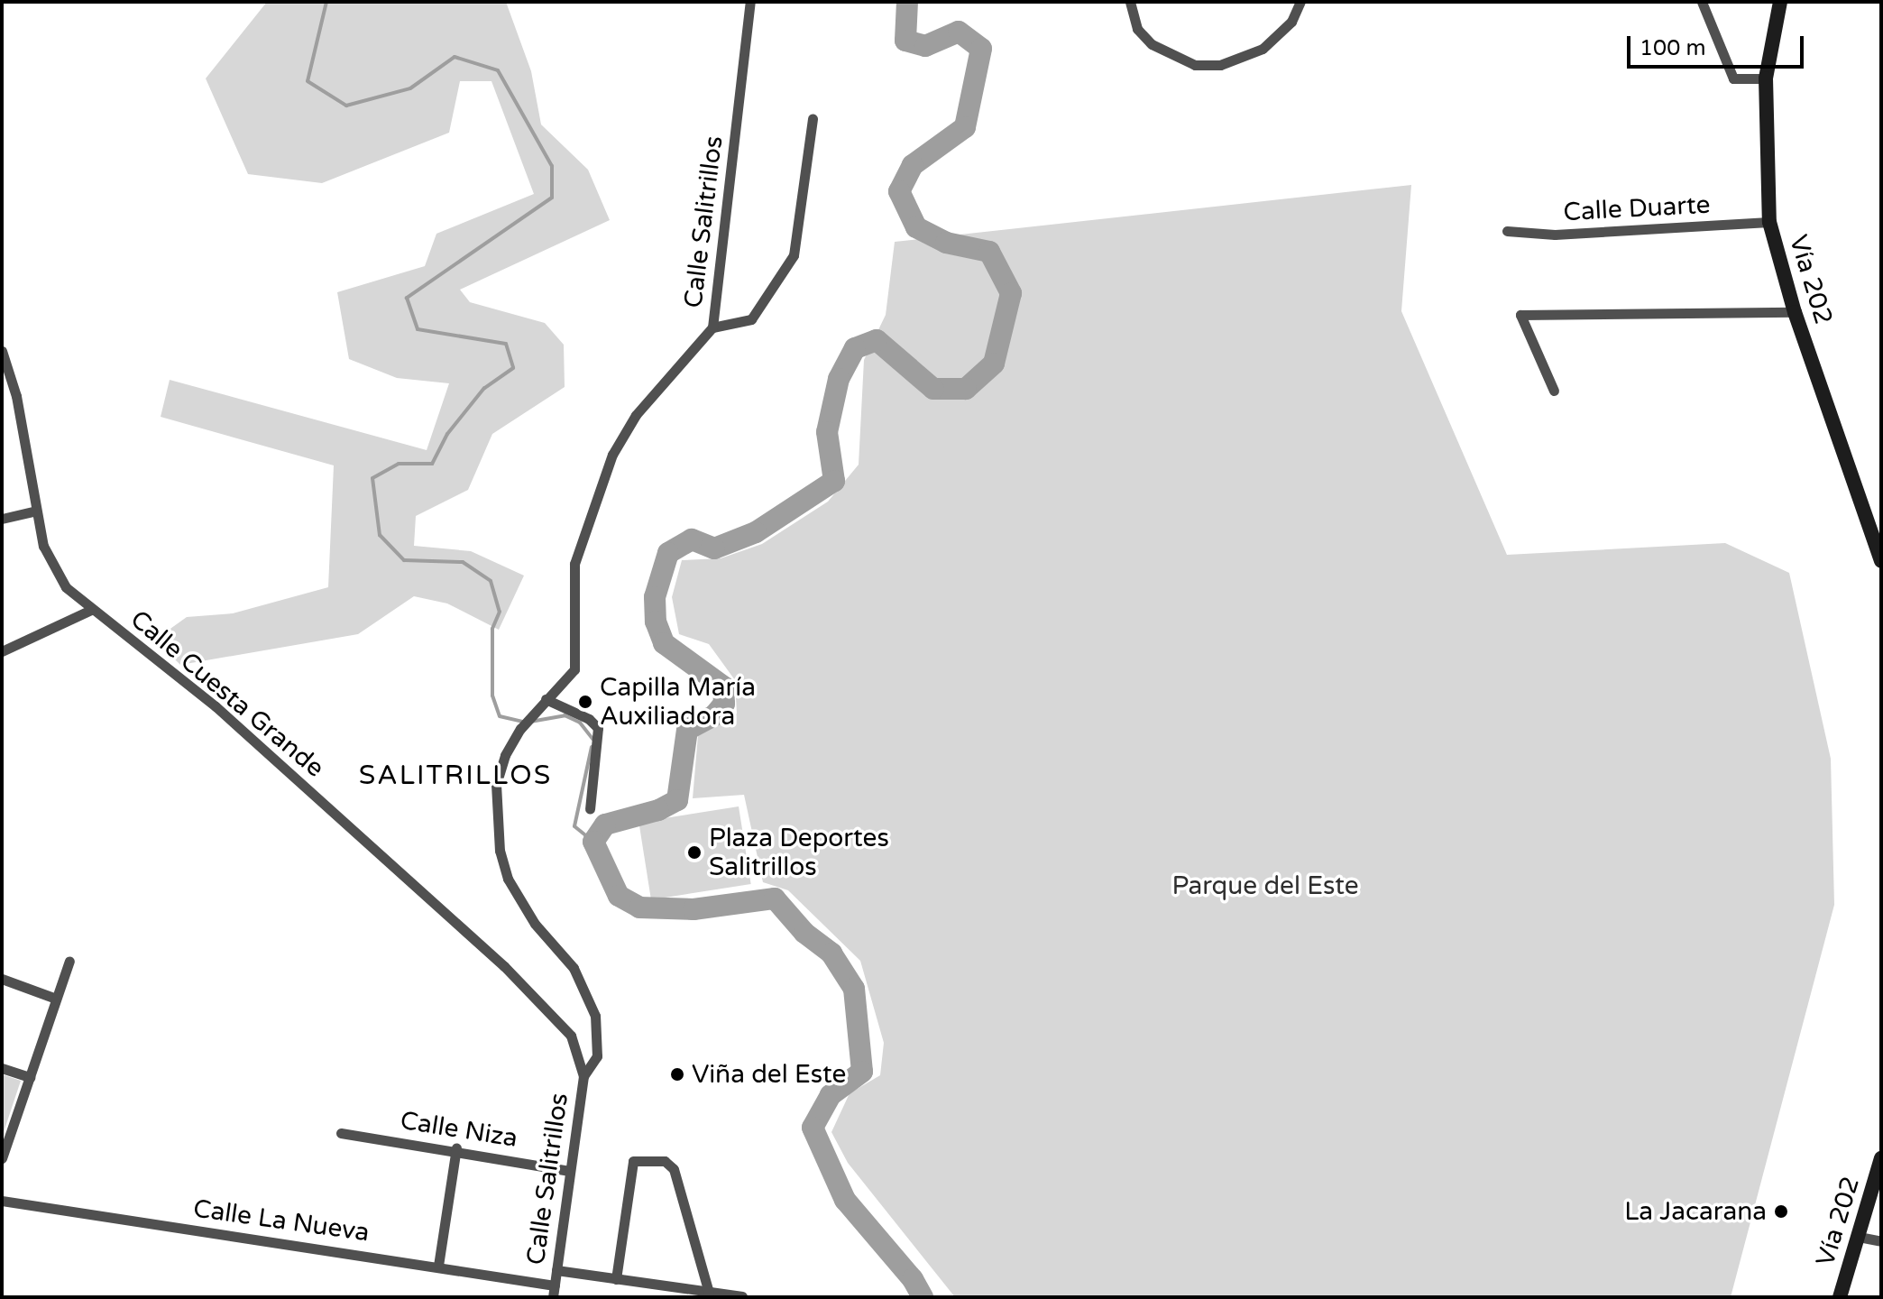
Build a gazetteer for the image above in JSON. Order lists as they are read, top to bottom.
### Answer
{
  "streets": {
    "main road": ["Vía 202"],
    "street": [
      "Calle Duarte",
      "Calle Salitrillos",
      "Calle Cuesta Grande",
      "Calle Niza",
      "Calle La Nueva"
    ]
  },
  "crossings": [
    ["Calle Duarte", "Vía 202"],
    ["Calle Salitrillos", "Calle Cuesta Grande"],
    ["Calle Salitrillos", "Calle Niza"],
    ["Calle Salitrillos", "Calle La Nueva"]
  ],
  "districts": ["SALITRILLOS"],
  "parks": ["Parque del Este"],
  "places": [
    "Capilla María Auxiliadora",
    "Plaza Deportes Salitrillos",
    "Viña del Este",
    "La Jacarana"
  ],
  "scale_bar": "100 m"
}
